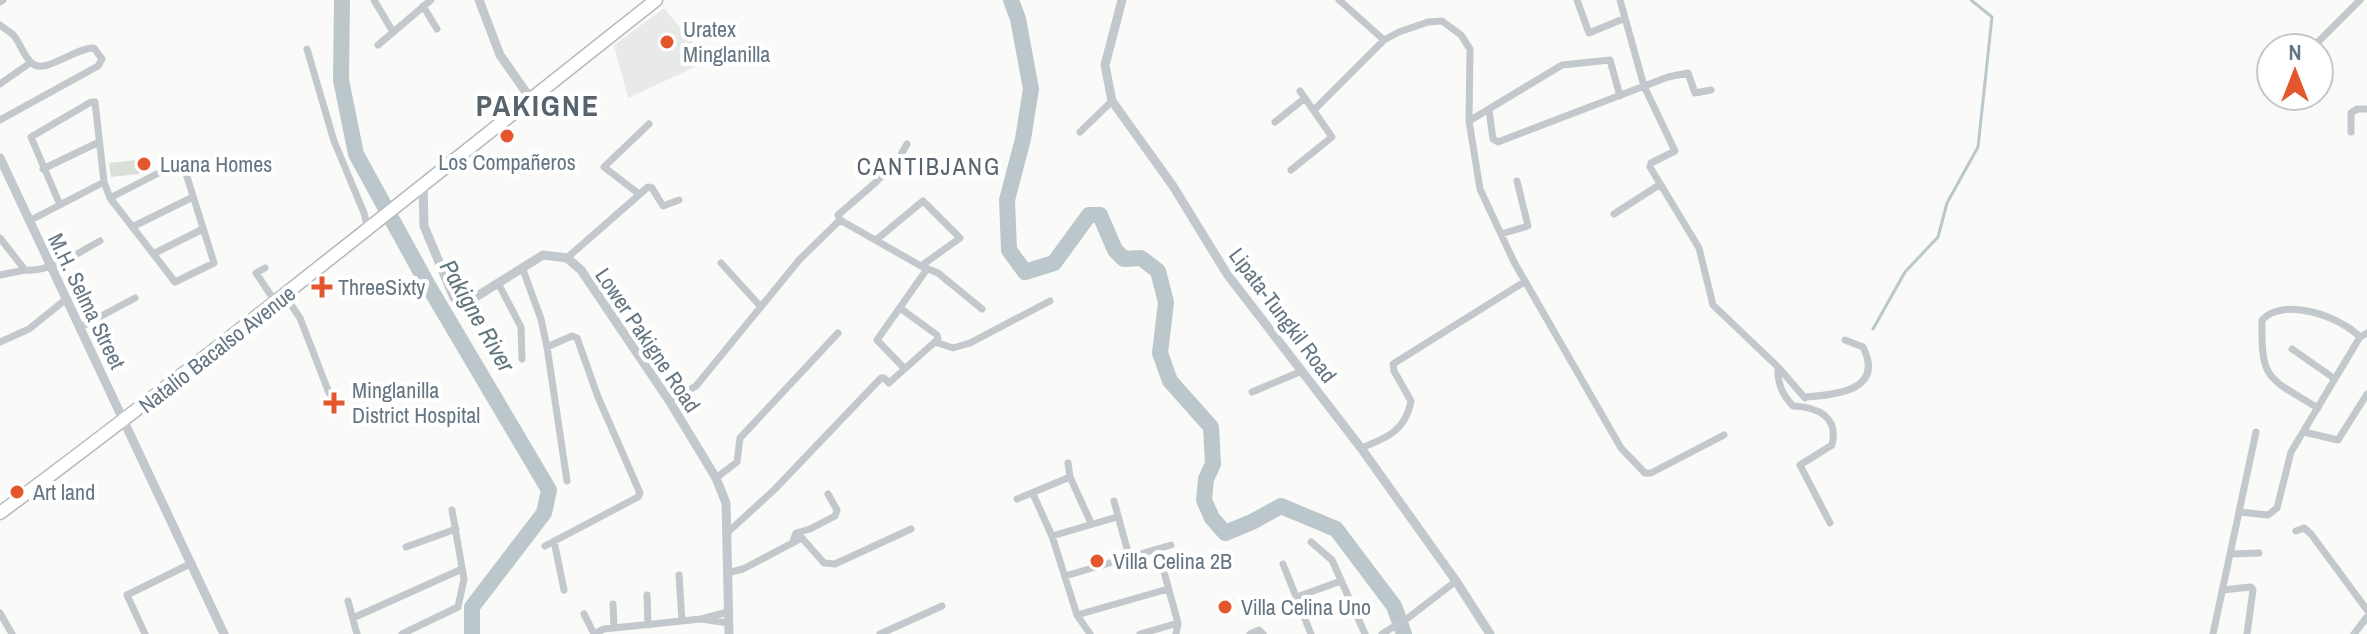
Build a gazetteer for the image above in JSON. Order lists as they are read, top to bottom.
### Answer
{
  "streets": {
    "highway": ["Natalio Bacalso Avenue"],
    "street": ["M.H. Selma Street", "Lipata-Tungkil Road", "Lower Pakigne Road"]
  },
  "crossings": [
    ["M.H. Selma Street", "Natalio Bacalso Avenue"],
    ["Lower Pakigne Road", "Natalio Bacalso Avenue"]
  ],
  "districts": ["PAKIGNE", "CANTIBJANG"],
  "water": ["Pakigne River"],
  "places": {
    "other": [
      "Uratex Minglanilla",
      "Los Compañeros",
      "Luana Homes",
      "Art land",
      "Villa Celina 2B",
      "Villa Celina Uno"
    ],
    "health": ["ThreeSixty", "Minglanilla District Hospital"]
  },
  "north": "top"
}
